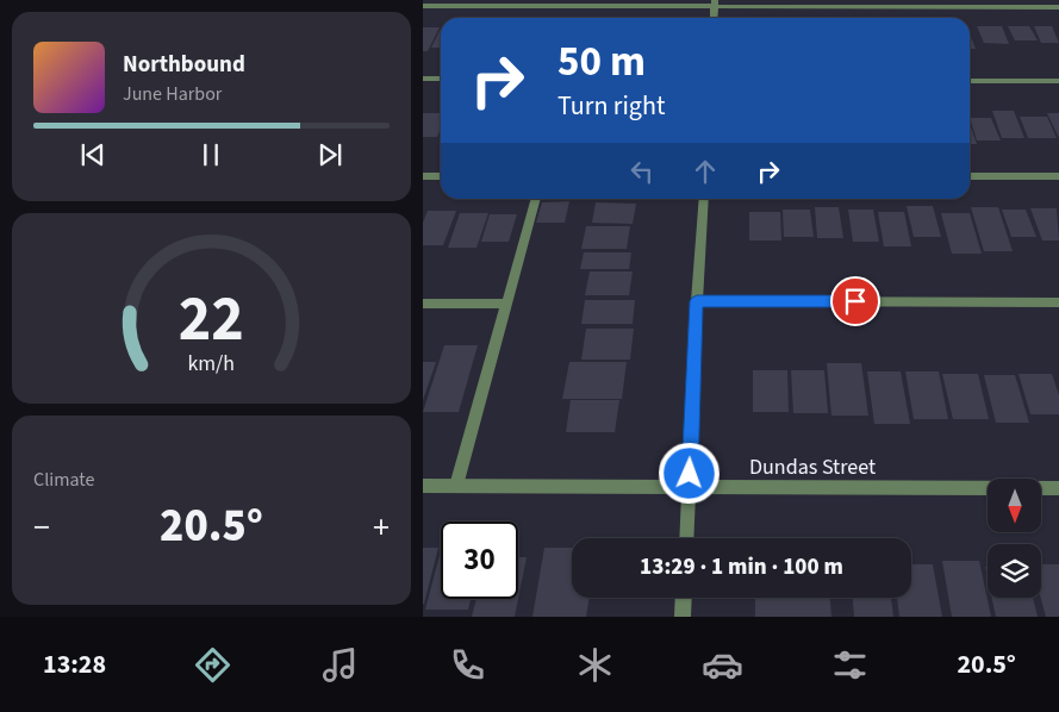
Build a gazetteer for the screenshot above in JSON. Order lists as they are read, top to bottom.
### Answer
{
  "streets": {
    "street": ["Dundas Street"]
  },
  "north": "bottom",
  "page": {
    "turn": ["50 m", "Turn right"],
    "song": ["Northbound", "June Harbor"],
    "tile": "Climate",
    "heat": ["−", "20.5°", "+"],
    "limit": "30",
    "trip": "13:29 · 1 min · 100 m",
    "tabs": ["13:28", "20.5°"],
    "gauge": ["22", "km/h"]
  }
}
